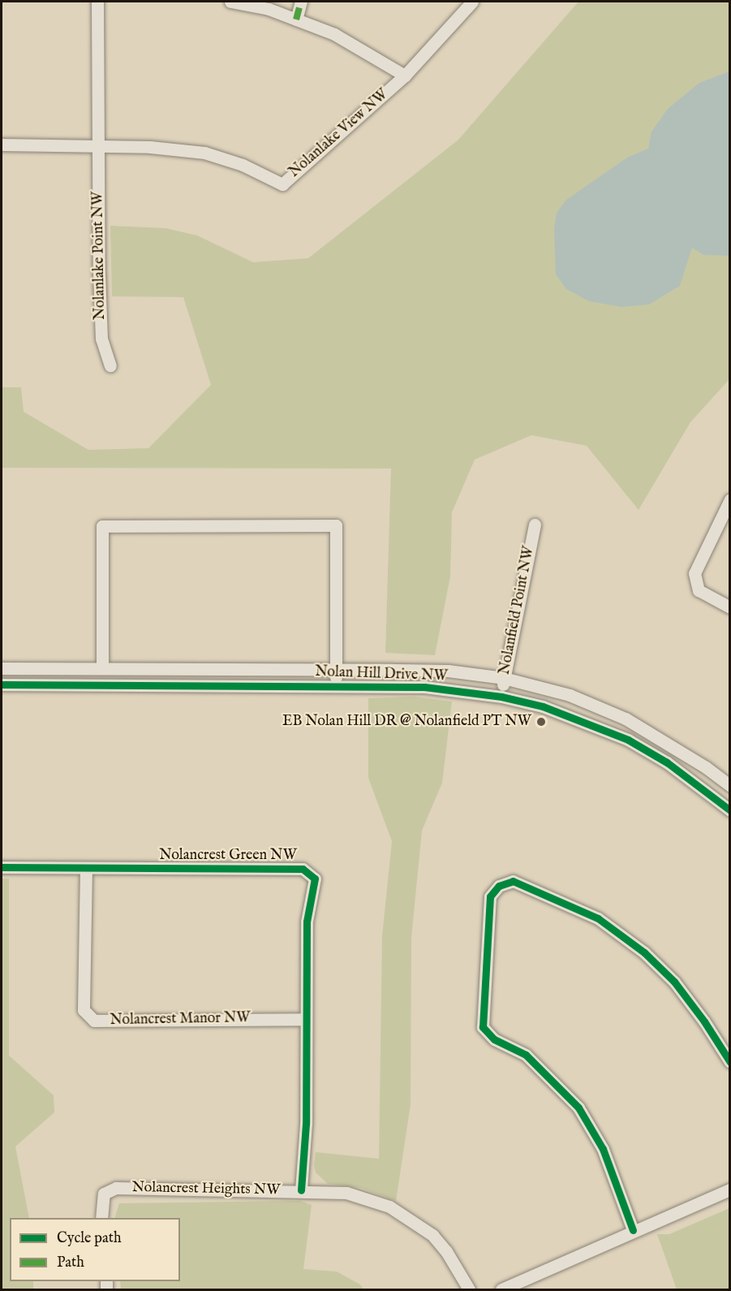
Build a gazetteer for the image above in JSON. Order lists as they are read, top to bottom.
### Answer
{
  "streets": {
    "street": [
      "Nolanlake View NW",
      "Nolanlake Point NW",
      "Nolanfield Point NW",
      "Nolan Hill Drive NW",
      "Nolancrest Green NW",
      "Nolancrest Manor NW",
      "Nolancrest Heights NW"
    ]
  },
  "crossings": [
    ["Nolanlake View NW", "Nolanlake Point NW"],
    ["Nolanfield Point NW", "Nolan Hill Drive NW"],
    ["Nolancrest Green NW", "Nolancrest Manor NW"],
    ["Nolancrest Green NW", "Nolancrest Heights NW"]
  ],
  "places": ["EB Nolan Hill DR @ Nolanfield PT NW"],
  "legend": ["Cycle path", "Path"]
}
